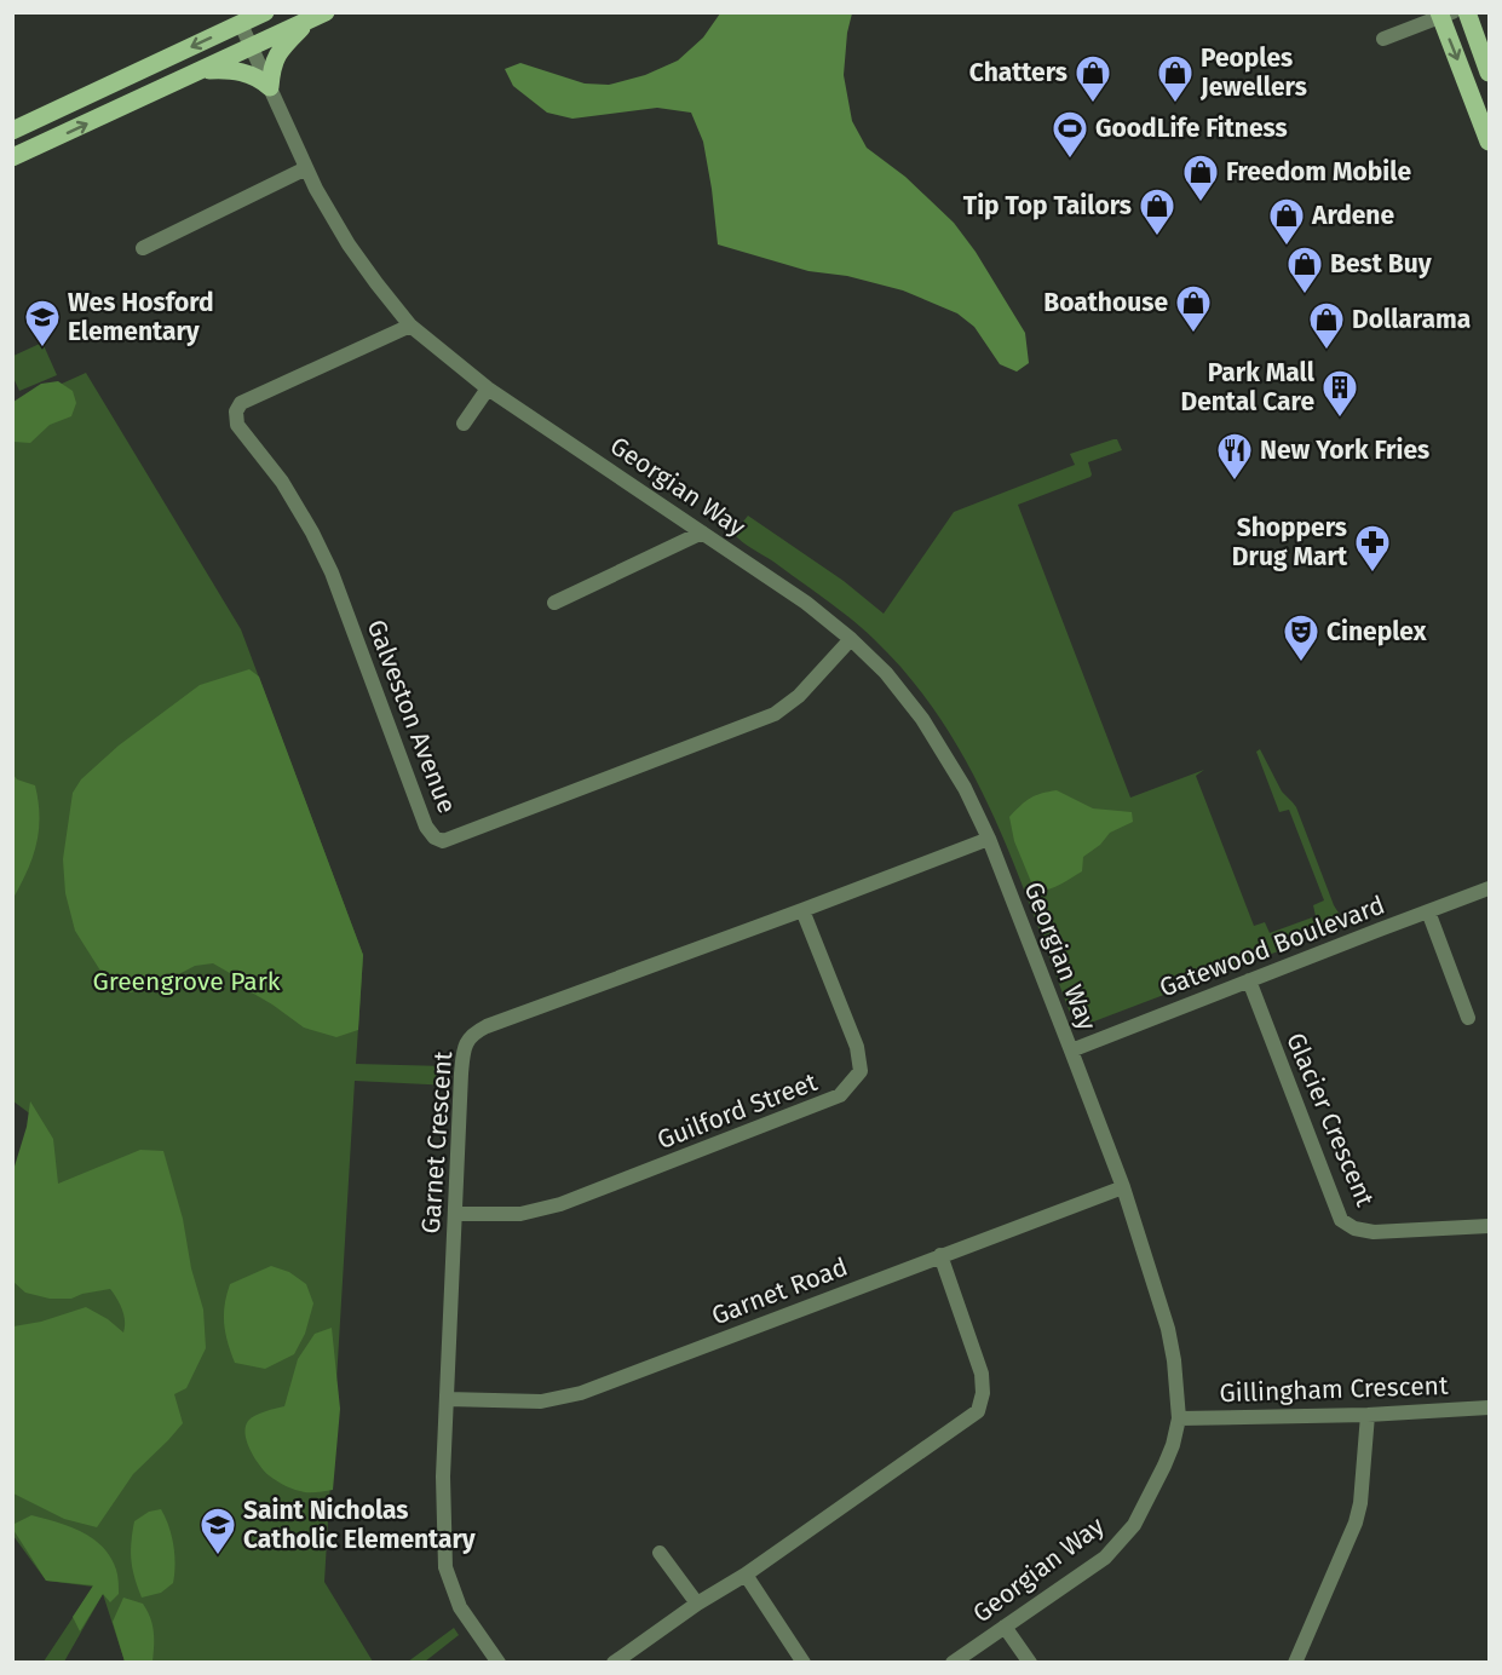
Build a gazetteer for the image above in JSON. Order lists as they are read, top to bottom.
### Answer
{
  "streets": {
    "street": [
      "Georgian Way",
      "Galveston Avenue",
      "Gatewood Boulevard",
      "Guilford Street",
      "Glacier Crescent",
      "Garnet Crescent",
      "Garnet Road",
      "Gillingham Crescent"
    ]
  },
  "crossings": [
    ["Georgian Way", "Galveston Avenue"],
    ["Georgian Way", "Gatewood Boulevard"],
    ["Georgian Way", "Garnet Crescent"],
    ["Georgian Way", "Garnet Road"],
    ["Georgian Way", "Gillingham Crescent"],
    ["Gatewood Boulevard", "Glacier Crescent"],
    ["Guilford Street", "Garnet Crescent"],
    ["Garnet Crescent", "Garnet Road"]
  ],
  "parks": ["Greengrove Park"],
  "places": {
    "shop": [
      "Chatters",
      "Peoples Jewellers",
      "Freedom Mobile",
      "Tip Top Tailors",
      "Ardene",
      "Best Buy",
      "Boathouse",
      "Dollarama"
    ],
    "sports": ["GoodLife Fitness"],
    "school or university": ["Wes Hosford Elementary", "Saint Nicholas Catholic Elementary"],
    "building": ["Park Mall Dental Care"],
    "restaurant": ["New York Fries"],
    "pharmacy": ["Shoppers Drug Mart"],
    "theatre": ["Cineplex"]
  }
}
